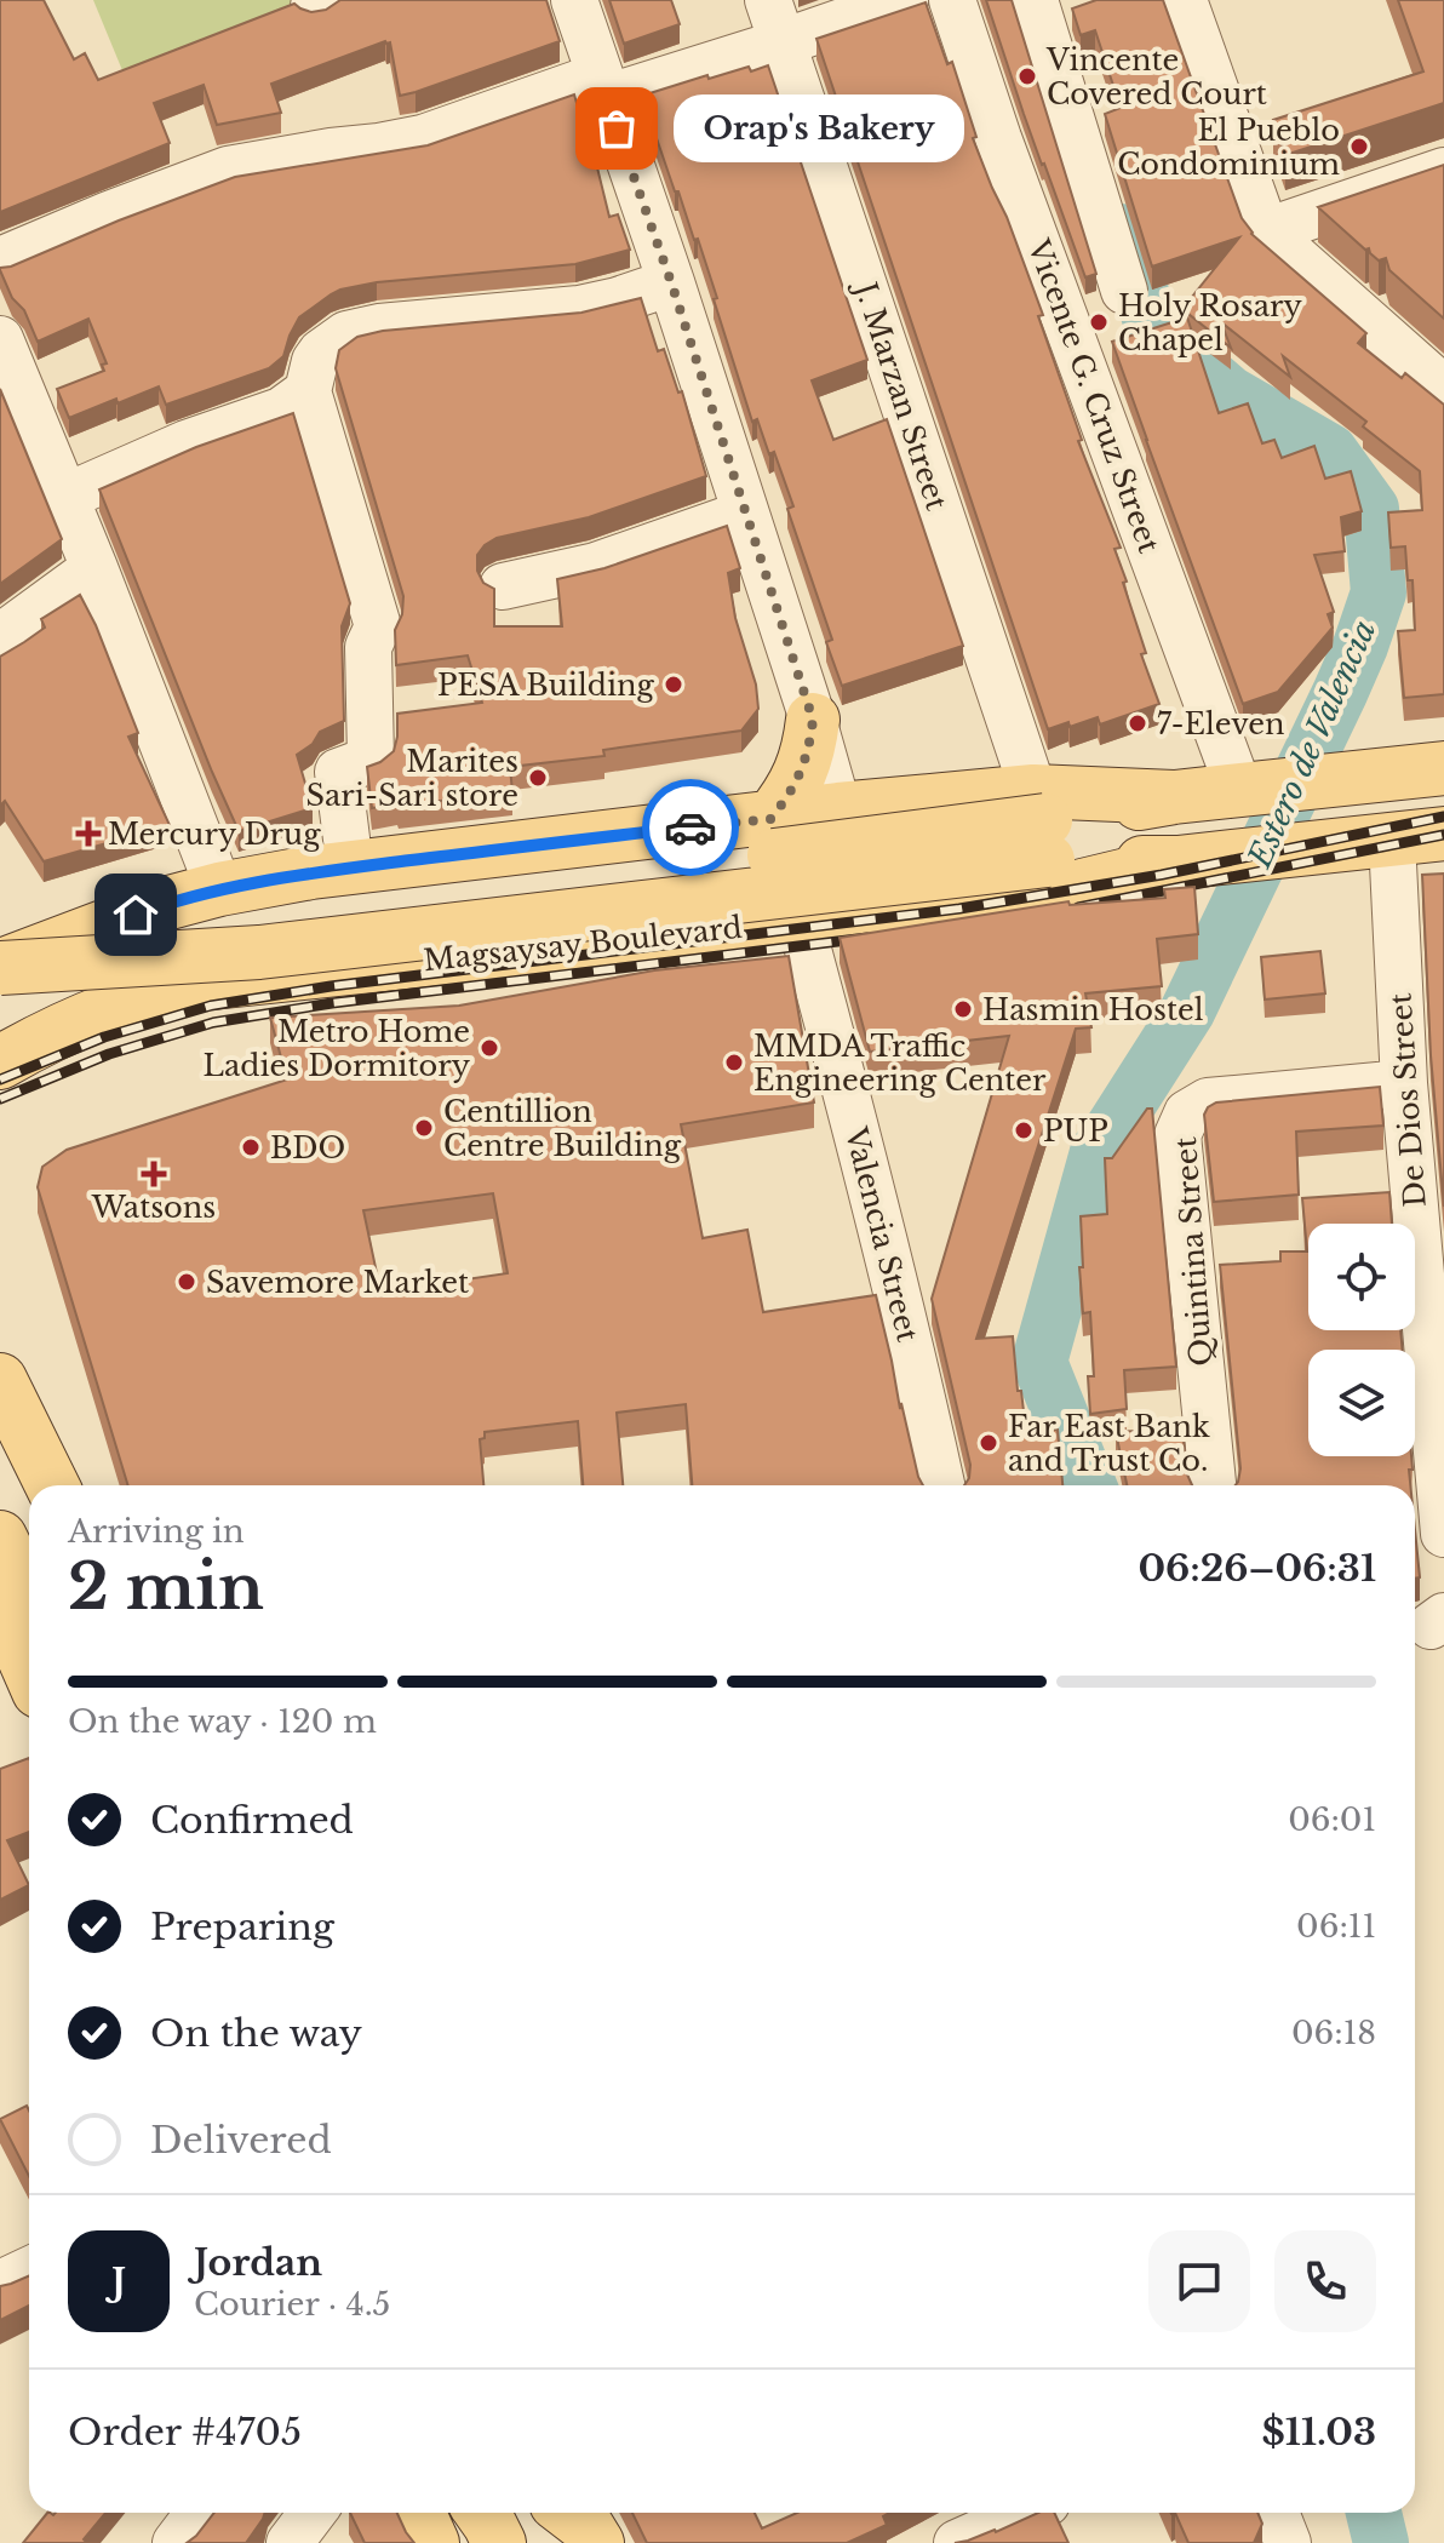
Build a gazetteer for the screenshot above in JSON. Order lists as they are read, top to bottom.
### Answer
{
  "streets": {
    "main road": ["Magsaysay Boulevard"],
    "street": [
      "J. Marzan Street",
      "Vicente G. Cruz Street",
      "De Dios Street",
      "Valencia Street",
      "Quintina Street"
    ]
  },
  "crossings": [
    ["J. Marzan Street", "Magsaysay Boulevard"],
    ["Vicente G. Cruz Street", "Magsaysay Boulevard"],
    ["Magsaysay Boulevard", "De Dios Street"],
    ["Magsaysay Boulevard", "Valencia Street"],
    ["De Dios Street", "Quintina Street"]
  ],
  "water": ["Estero de Valencia"],
  "places": {
    "other": [
      "Vincente Covered Court",
      "Orap's Bakery",
      "El Pueblo Condominium",
      "Holy Rosary Chapel",
      "PESA Building",
      "7-Eleven",
      "Marites Sari-Sari store",
      "Hasmin Hostel",
      "Metro Home Ladies Dormitory",
      "MMDA Traffic Engineering Center",
      "Centillion Centre Building",
      "PUP",
      "BDO",
      "Savemore Market",
      "Far East Bank and Trust Co."
    ],
    "health": ["Mercury Drug", "Watsons"]
  },
  "page": {
    "bubble": "Orap's Bakery",
    "heading": ["2 min", "Arriving in", "06:26–06:31"],
    "panel": [
      "Jordan",
      "Courier · 4.5",
      "Order #4705",
      "$11.03"
    ],
    "bar": "On the way · 120 m",
    "list": [
      ["Confirmed", "06:01"],
      ["Preparing", "06:11"],
      ["On the way", "06:18"],
      "Delivered"
    ],
    "round": "J"
  }
}
